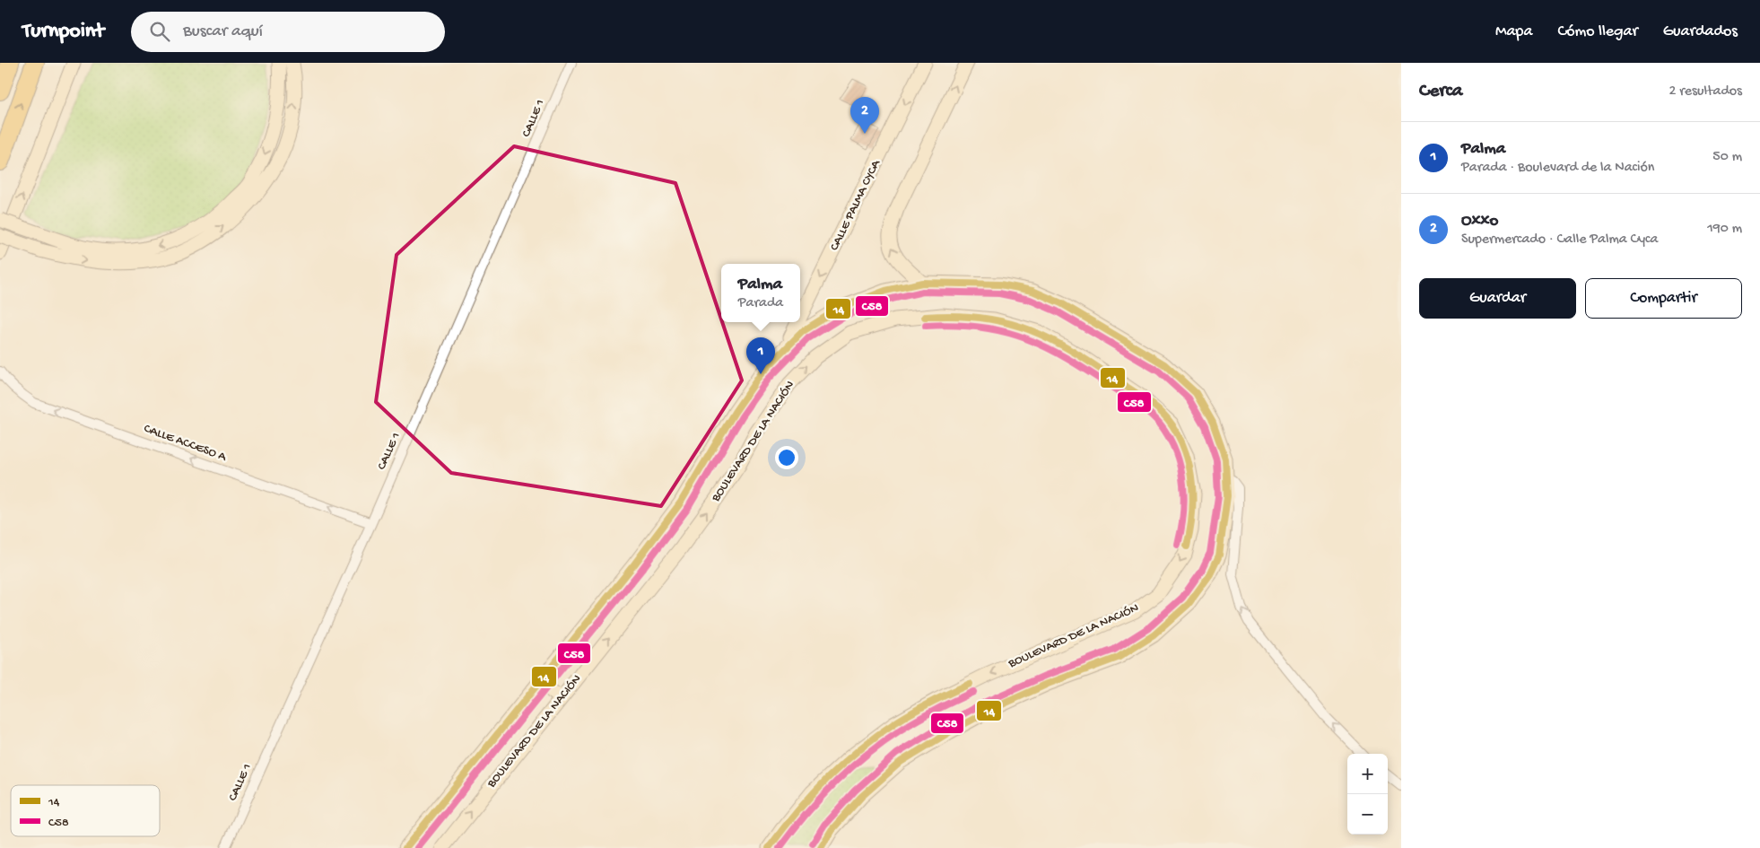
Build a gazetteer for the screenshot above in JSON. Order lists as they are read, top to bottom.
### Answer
{
  "streets": {
    "main road": ["CALLE PALMA CYCA", "BOULEVARD DE LA NACIÓN"],
    "street": ["CALLE 1", "CALLE ACCESO A"]
  },
  "crossings": [
    ["CALLE 1", "CALLE ACCESO A"]
  ],
  "one_way": ["CALLE PALMA CYCA", "CALLE ACCESO A"],
  "lines": ["transit line 14", "transit line C58"],
  "legend": ["14", "C58"],
  "page": {
    "header": "Turnpoint",
    "search": "Buscar aquí",
    "nav": ["Mapa", "Cómo llegar", "Guardados"],
    "heading": ["Cerca", "2 resultados"],
    "pins": ["2", "1"],
    "list": [
      {
        "mark": "1",
        "name": "Palma",
        "note": "Parada · Boulevard de la Nación",
        "value": "50 m"
      },
      {
        "mark": "2",
        "name": "Oxxo",
        "note": "Supermercado · Calle Palma Cyca",
        "value": "190 m"
      }
    ],
    "popup": ["Palma", "Parada"],
    "buttons": ["Guardar", "Compartir"],
    "map_buttons": ["+", "−"]
  }
}
